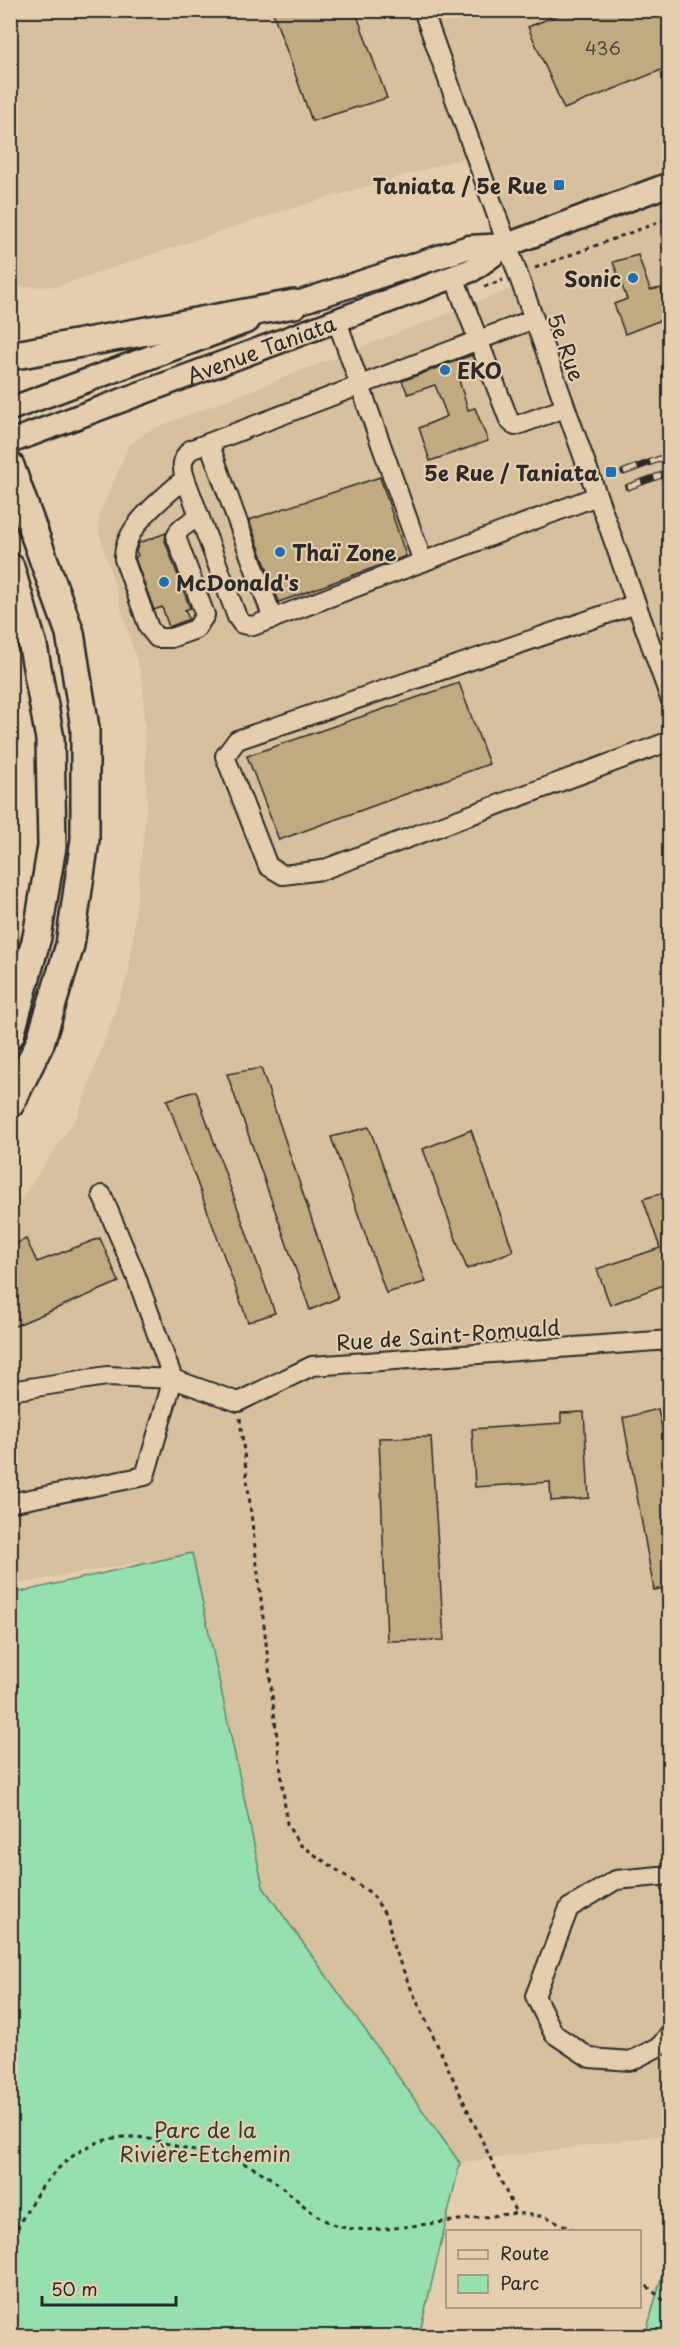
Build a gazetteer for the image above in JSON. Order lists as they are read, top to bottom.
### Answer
{
  "streets": {
    "main road": ["Avenue Taniata"],
    "street": ["5e Rue", "Rue de Saint-Romuald"]
  },
  "crossings": [
    ["5e Rue", "Avenue Taniata"]
  ],
  "parks": ["Parc de la Rivière-Etchemin"],
  "places": {
    "transit": ["Taniata / 5e Rue", "5e Rue / Taniata"],
    "other": [
      "Sonic",
      "EKO",
      "Thaï Zone",
      "McDonald's"
    ]
  },
  "house_numbers": ["436"],
  "legend": ["Route", "Parc"],
  "scale_bar": "50 m"
}
